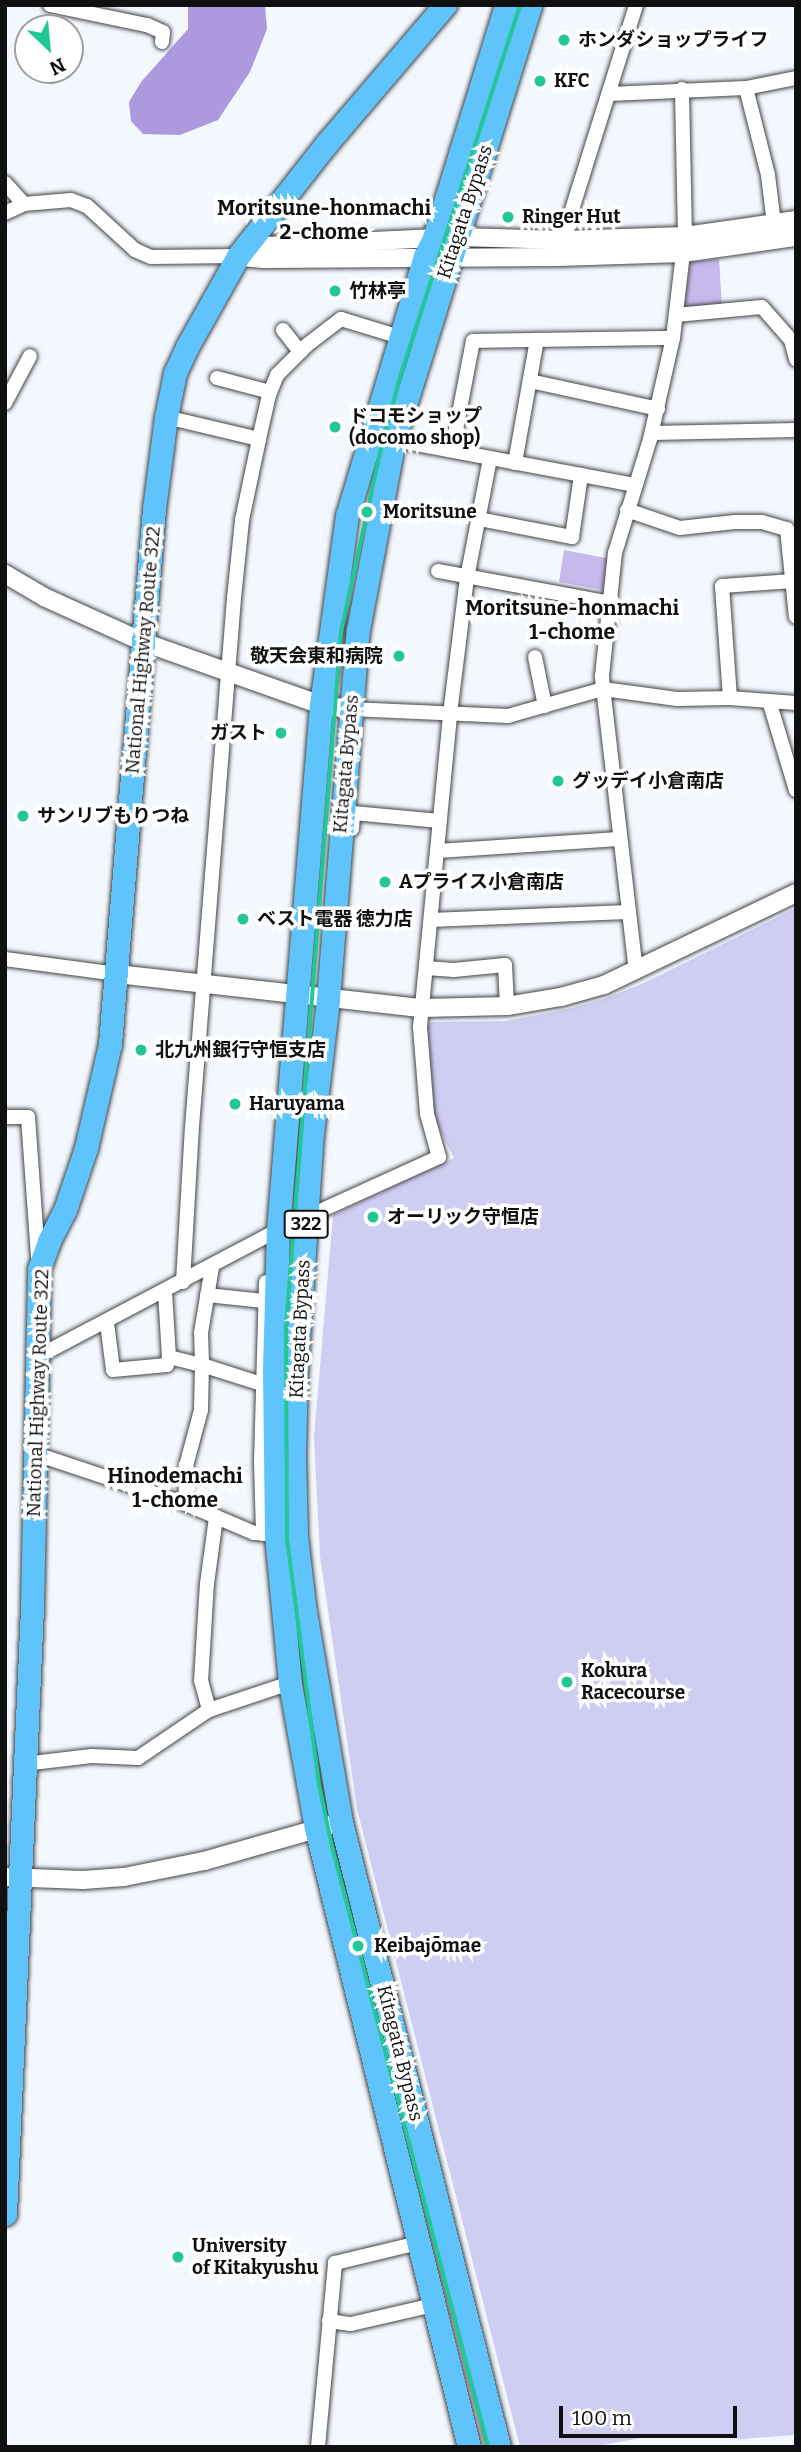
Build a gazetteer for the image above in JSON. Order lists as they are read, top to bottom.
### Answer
{
  "streets": {
    "highway": ["Kitagata Bypass", "National Highway Route 322", "322"]
  },
  "districts": ["Moritsune-honmachi 2-chome", "Moritsune-honmachi 1-chome", "Hinodemachi 1-chome"],
  "places": [
    "ホンダショップライフ",
    "KFC",
    "Ringer Hut",
    "竹林亭",
    "ドコモショップ (docomo shop)",
    "Moritsune",
    "敬天会東和病院",
    "ガスト",
    "グッデイ小倉南店",
    "サンリブもりつね",
    "Aプライス小倉南店",
    "ベスト電器 徳力店",
    "北九州銀行守恒支店",
    "Haruyama",
    "オーリック守恒店",
    "Kokura Racecourse",
    "Keibajōmae",
    "University of Kitakyushu"
  ],
  "scale_bar": "100 m",
  "north": "bottom right"
}
